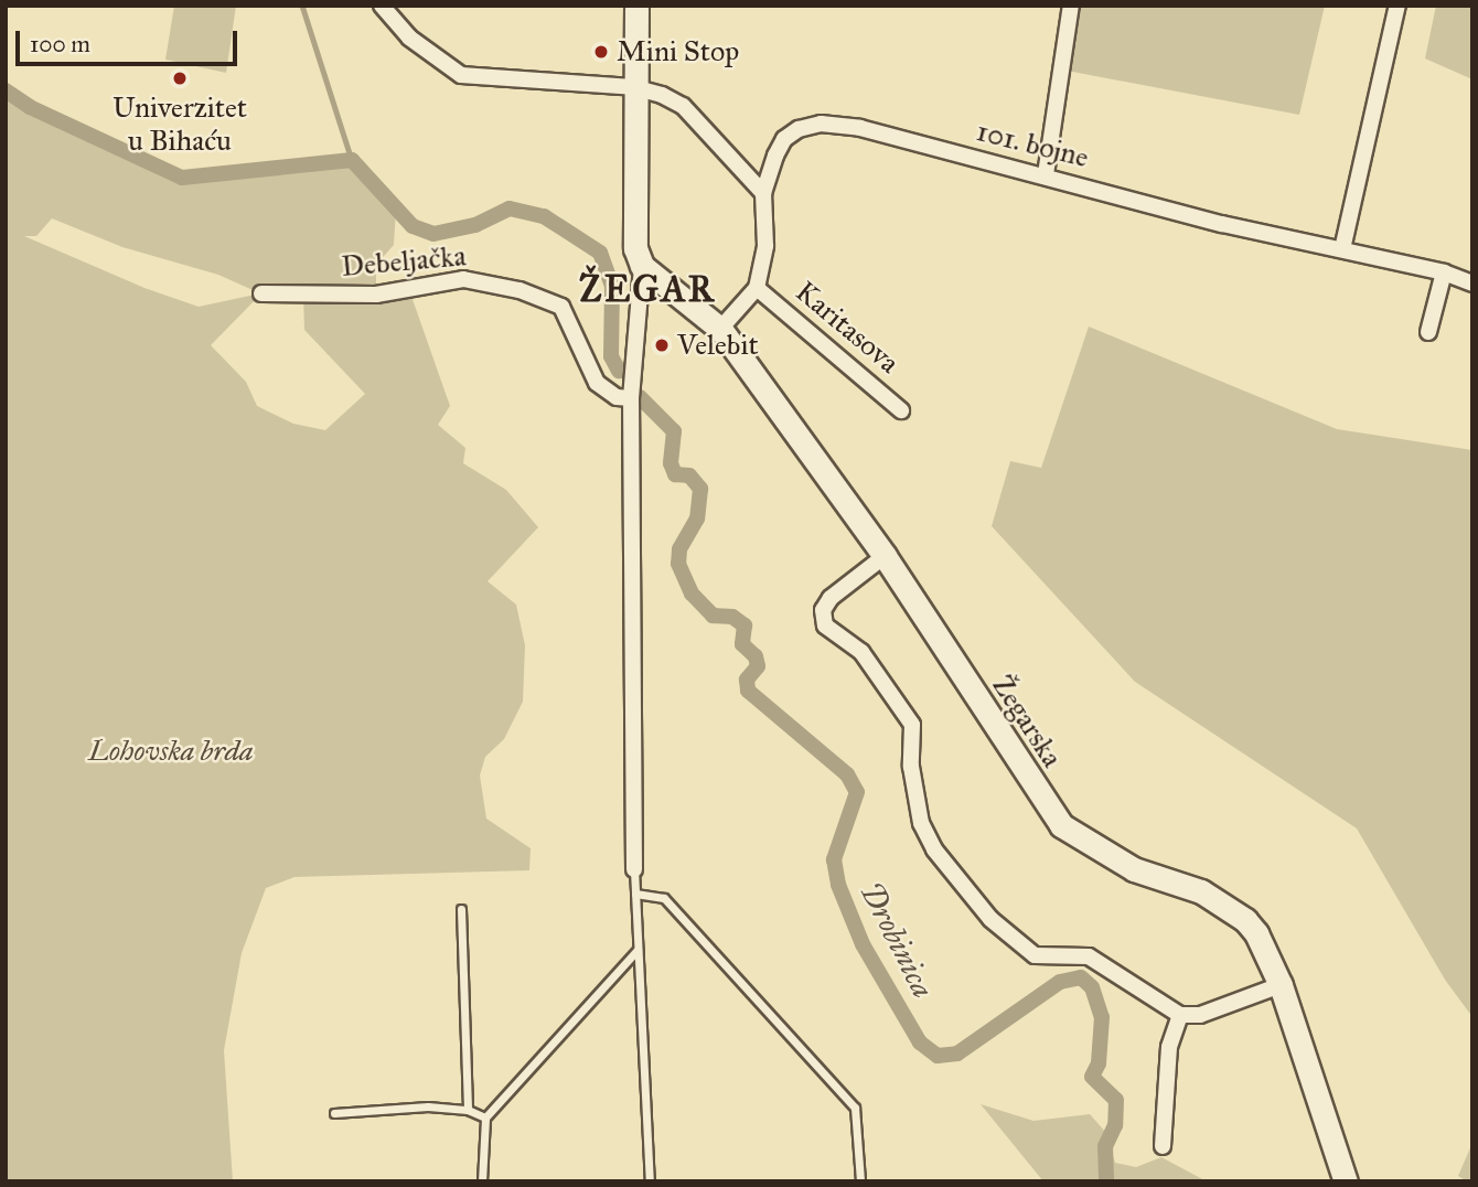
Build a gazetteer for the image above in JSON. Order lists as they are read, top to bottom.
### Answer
{
  "streets": {
    "street": [
      "101. bojne",
      "Debeljačka",
      "Karitasova",
      "Žegarska"
    ]
  },
  "crossings": [
    ["101. bojne", "Karitasova"],
    ["101. bojne", "Žegarska"]
  ],
  "districts": ["ŽEGAR"],
  "water": ["Drobinica"],
  "parks": ["Lohovska brda"],
  "places": ["Mini Stop", "Univerzitet u Bihaću", "Velebit"],
  "scale_bar": "100 m"
}
